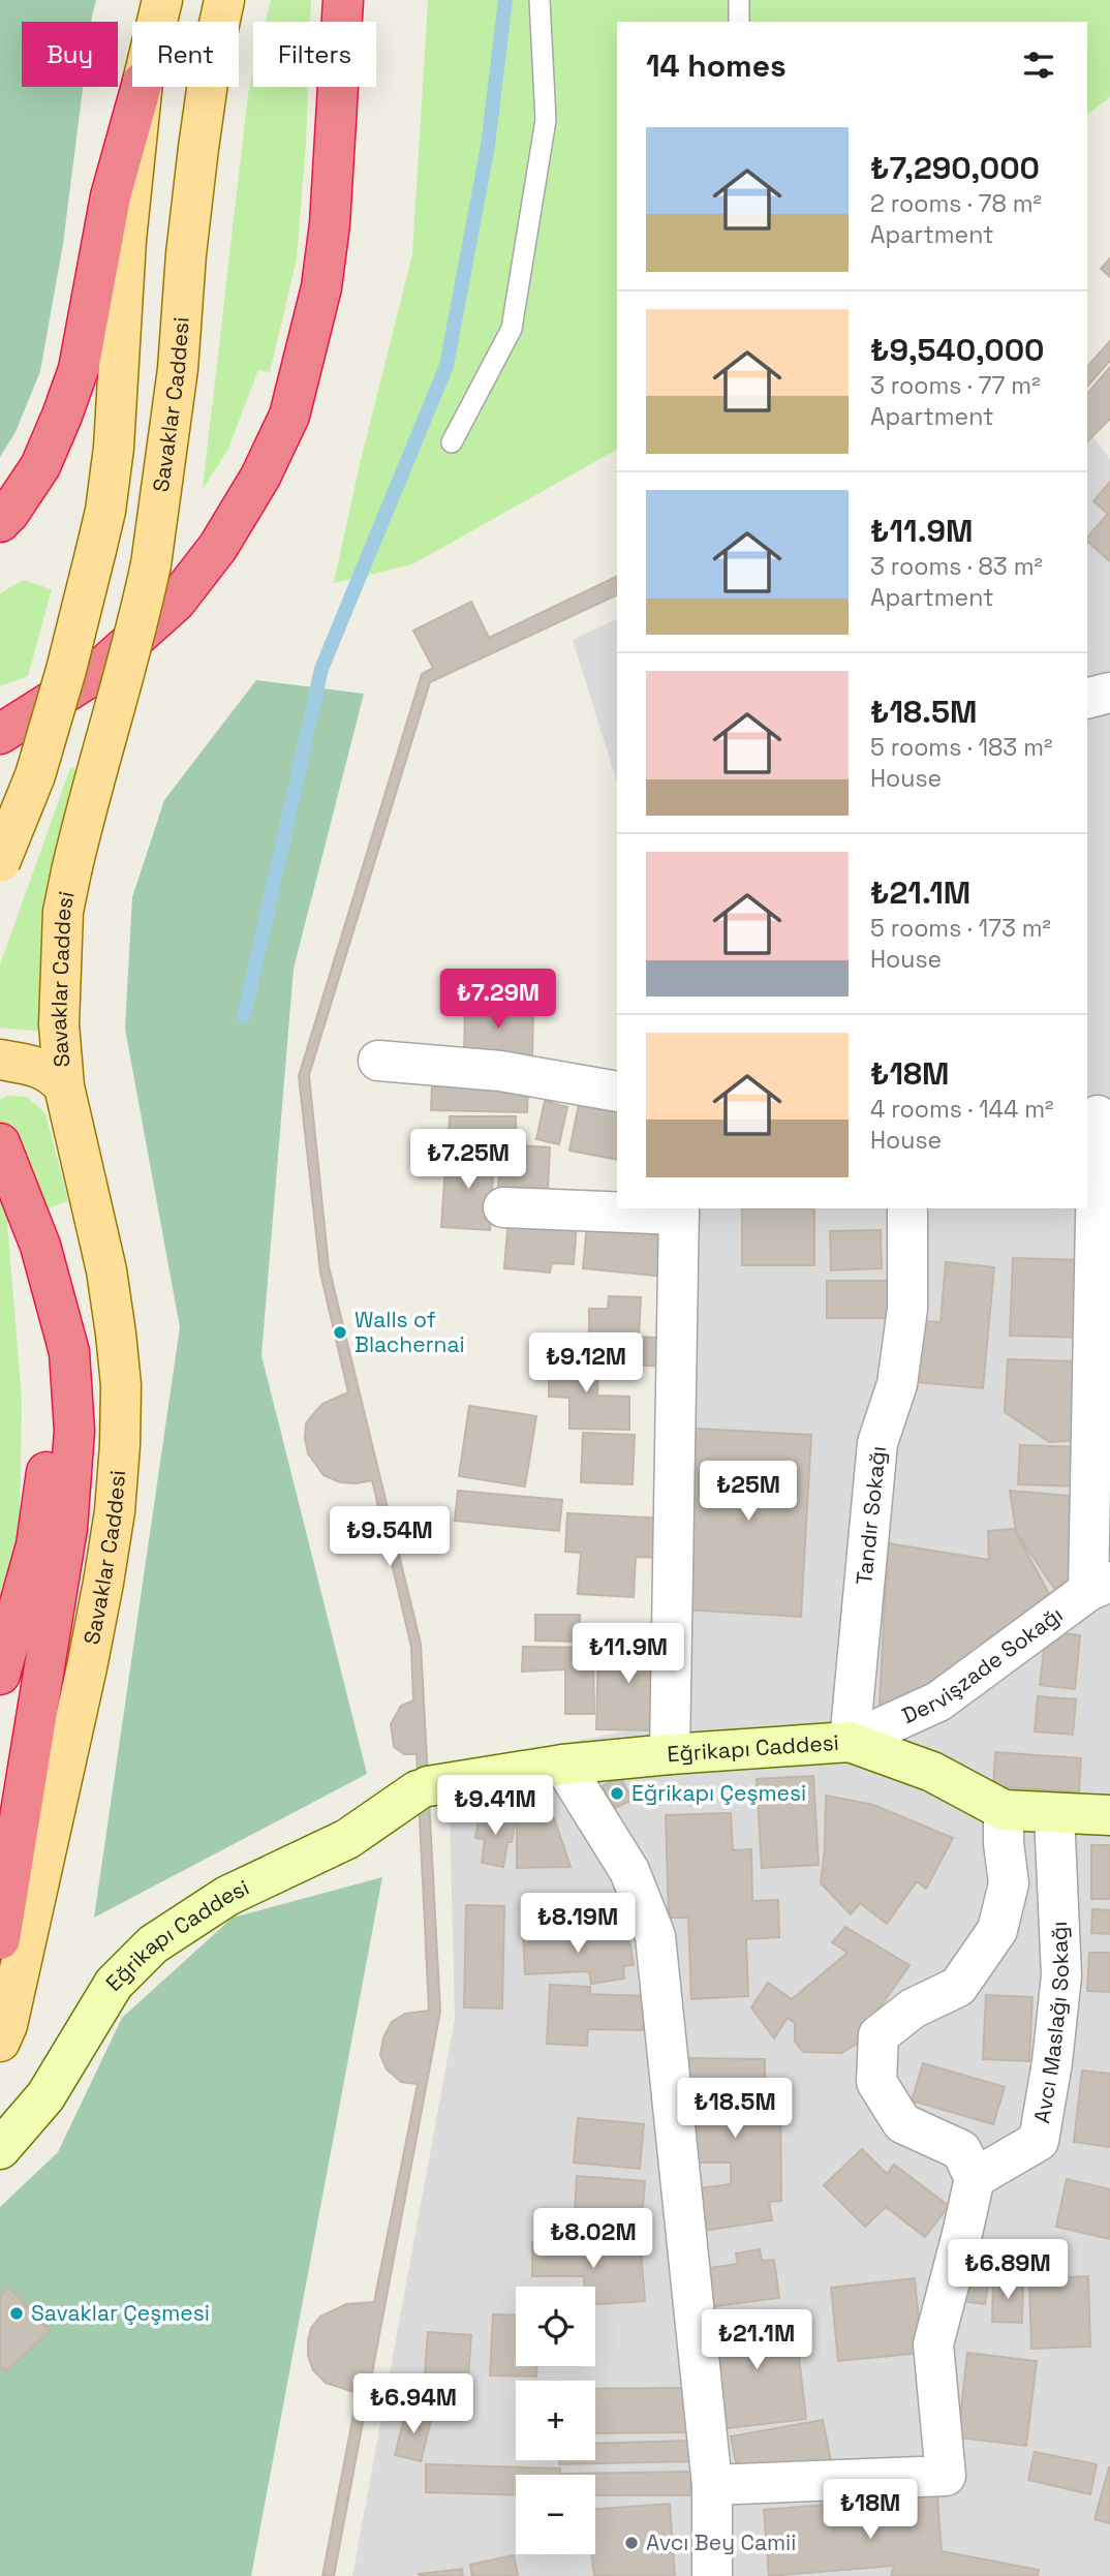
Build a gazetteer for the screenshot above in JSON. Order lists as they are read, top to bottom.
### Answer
{
  "streets": {
    "main road": ["Savaklar Caddesi"],
    "street": [
      "Tandır Sokağı",
      "Dervişzade Sokağı",
      "Eğrikapı Caddesi",
      "Avcı Maslağı Sokağı"
    ]
  },
  "crossings": [
    ["Tandır Sokağı", "Dervişzade Sokağı"],
    ["Tandır Sokağı", "Eğrikapı Caddesi"],
    ["Dervişzade Sokağı", "Eğrikapı Caddesi"],
    ["Eğrikapı Caddesi", "Avcı Maslağı Sokağı"]
  ],
  "places": [
    "Walls of Blachernai",
    "Eğrikapı Çeşmesi",
    "Savaklar Çeşmesi",
    "Avcı Bey Camii"
  ],
  "page": {
    "chip": ["Buy", "Rent", "Filters"],
    "heading": "14 homes",
    "list": [
      {
        "name": "₺7,290,000",
        "note": "2 rooms · 78 m² · Apartment"
      },
      {
        "name": "₺9,540,000",
        "note": "3 rooms · 77 m² · Apartment"
      },
      {
        "name": "₺11.9M",
        "note": "3 rooms · 83 m² · Apartment"
      },
      {
        "name": "₺18.5M",
        "note": "5 rooms · 183 m² · House"
      },
      {
        "name": "₺21.1M",
        "note": "5 rooms · 173 m² · House"
      },
      {
        "name": "₺18M",
        "note": "4 rooms · 144 m² · House"
      }
    ],
    "price": [
      "₺7.29M",
      "₺7.25M",
      "₺9.12M",
      "₺25M",
      "₺9.54M",
      "₺11.9M",
      "₺9.41M",
      "₺8.19M",
      "₺18.5M",
      "₺8.02M",
      "₺6.89M",
      "₺21.1M",
      "₺6.94M",
      "₺18M"
    ],
    "map_buttons": ["+", "−"]
  }
}
